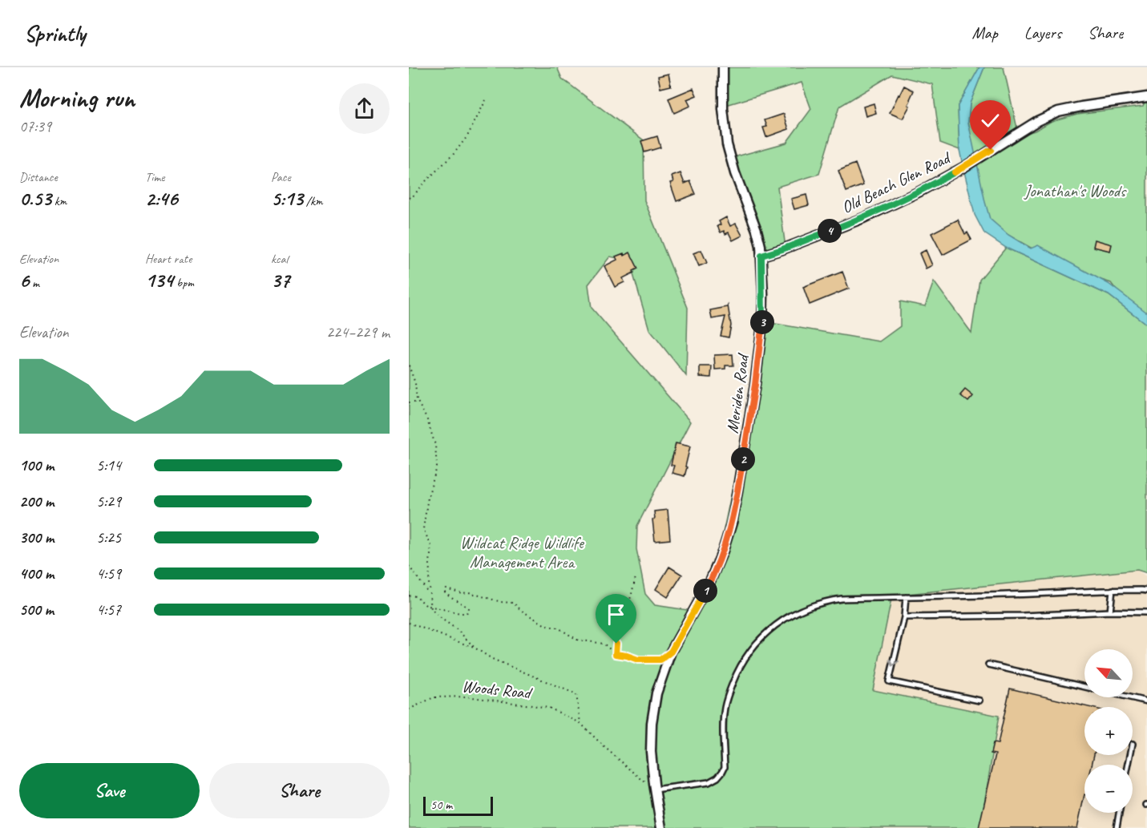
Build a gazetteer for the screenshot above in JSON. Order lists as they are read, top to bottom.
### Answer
{
  "streets": {
    "street": ["Old Beach Glen Road", "Meriden Road"],
    "path": ["Woods Road"]
  },
  "crossings": [
    ["Old Beach Glen Road", "Meriden Road"],
    ["Meriden Road", "Woods Road"]
  ],
  "parks": ["Jonathan's Woods", "Wildcat Ridge Wildlife Management Area"],
  "scale_bar": "50 m",
  "north": "top left",
  "page": {
    "header": "Sprintly",
    "nav": ["Map", "Layers", "Share"],
    "heading": ["Morning run", "07:39"],
    "stats": [
      ["Distance", "0.53 km"],
      ["Time", "2:46"],
      ["Pace", "5:13 /km"],
      ["Elevation", "6 m"],
      ["Heart rate", "134 bpm"],
      ["kcal", "37"]
    ],
    "pins": [
      "4",
      "3",
      "2",
      "1"
    ],
    "chart": ["Elevation", "224–229 m"],
    "list": [
      {
        "name": "100 m",
        "note": "5:14"
      },
      {
        "name": "200 m",
        "note": "5:29"
      },
      {
        "name": "300 m",
        "note": "5:25"
      },
      {
        "name": "400 m",
        "note": "4:59"
      },
      {
        "name": "500 m",
        "note": "4:57"
      }
    ],
    "map_buttons": ["+", "−"],
    "buttons": ["Save", "Share"],
    "scale": "50 m"
  }
}
